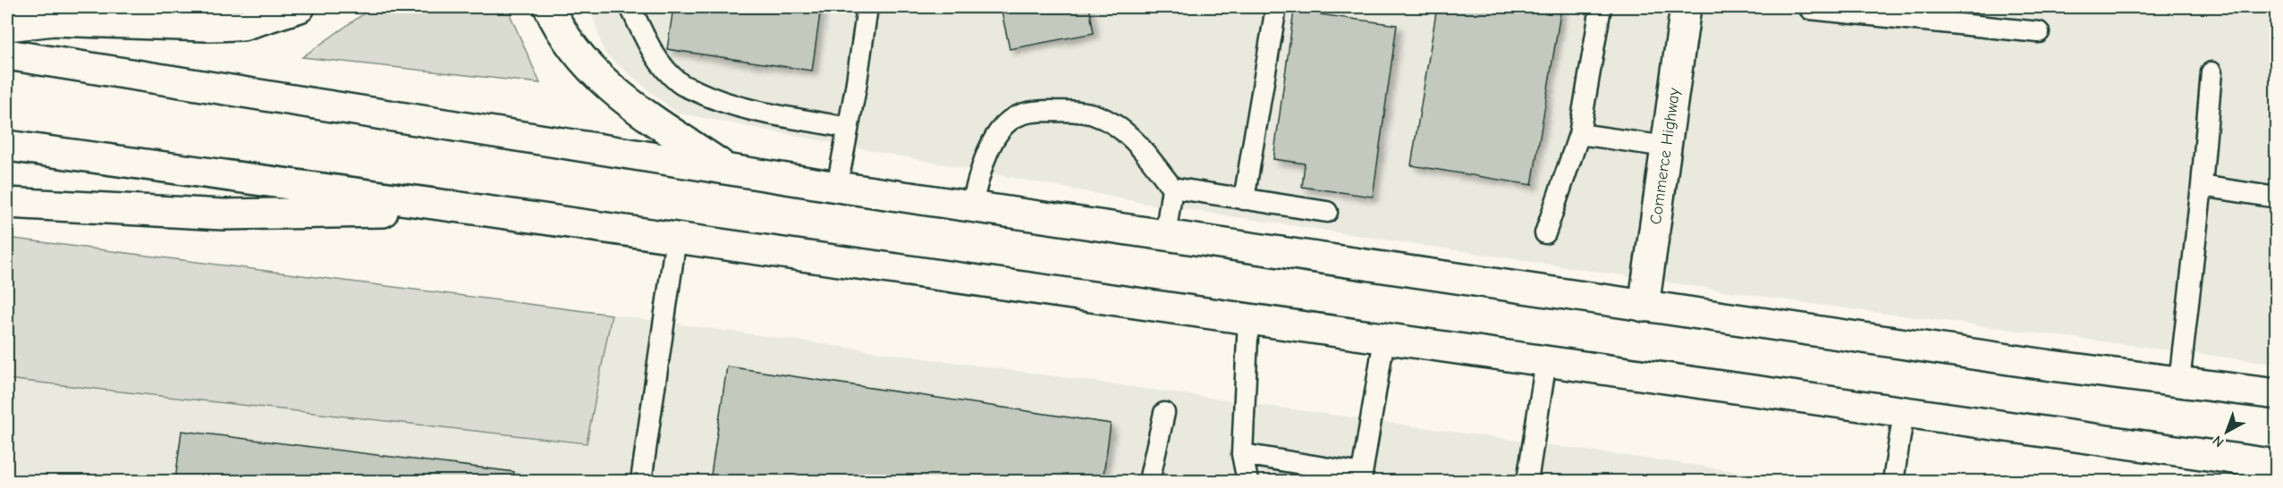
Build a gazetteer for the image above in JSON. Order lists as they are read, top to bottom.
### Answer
{
  "streets": {
    "main road": ["Commerce Highway"]
  },
  "north": "bottom left"
}
